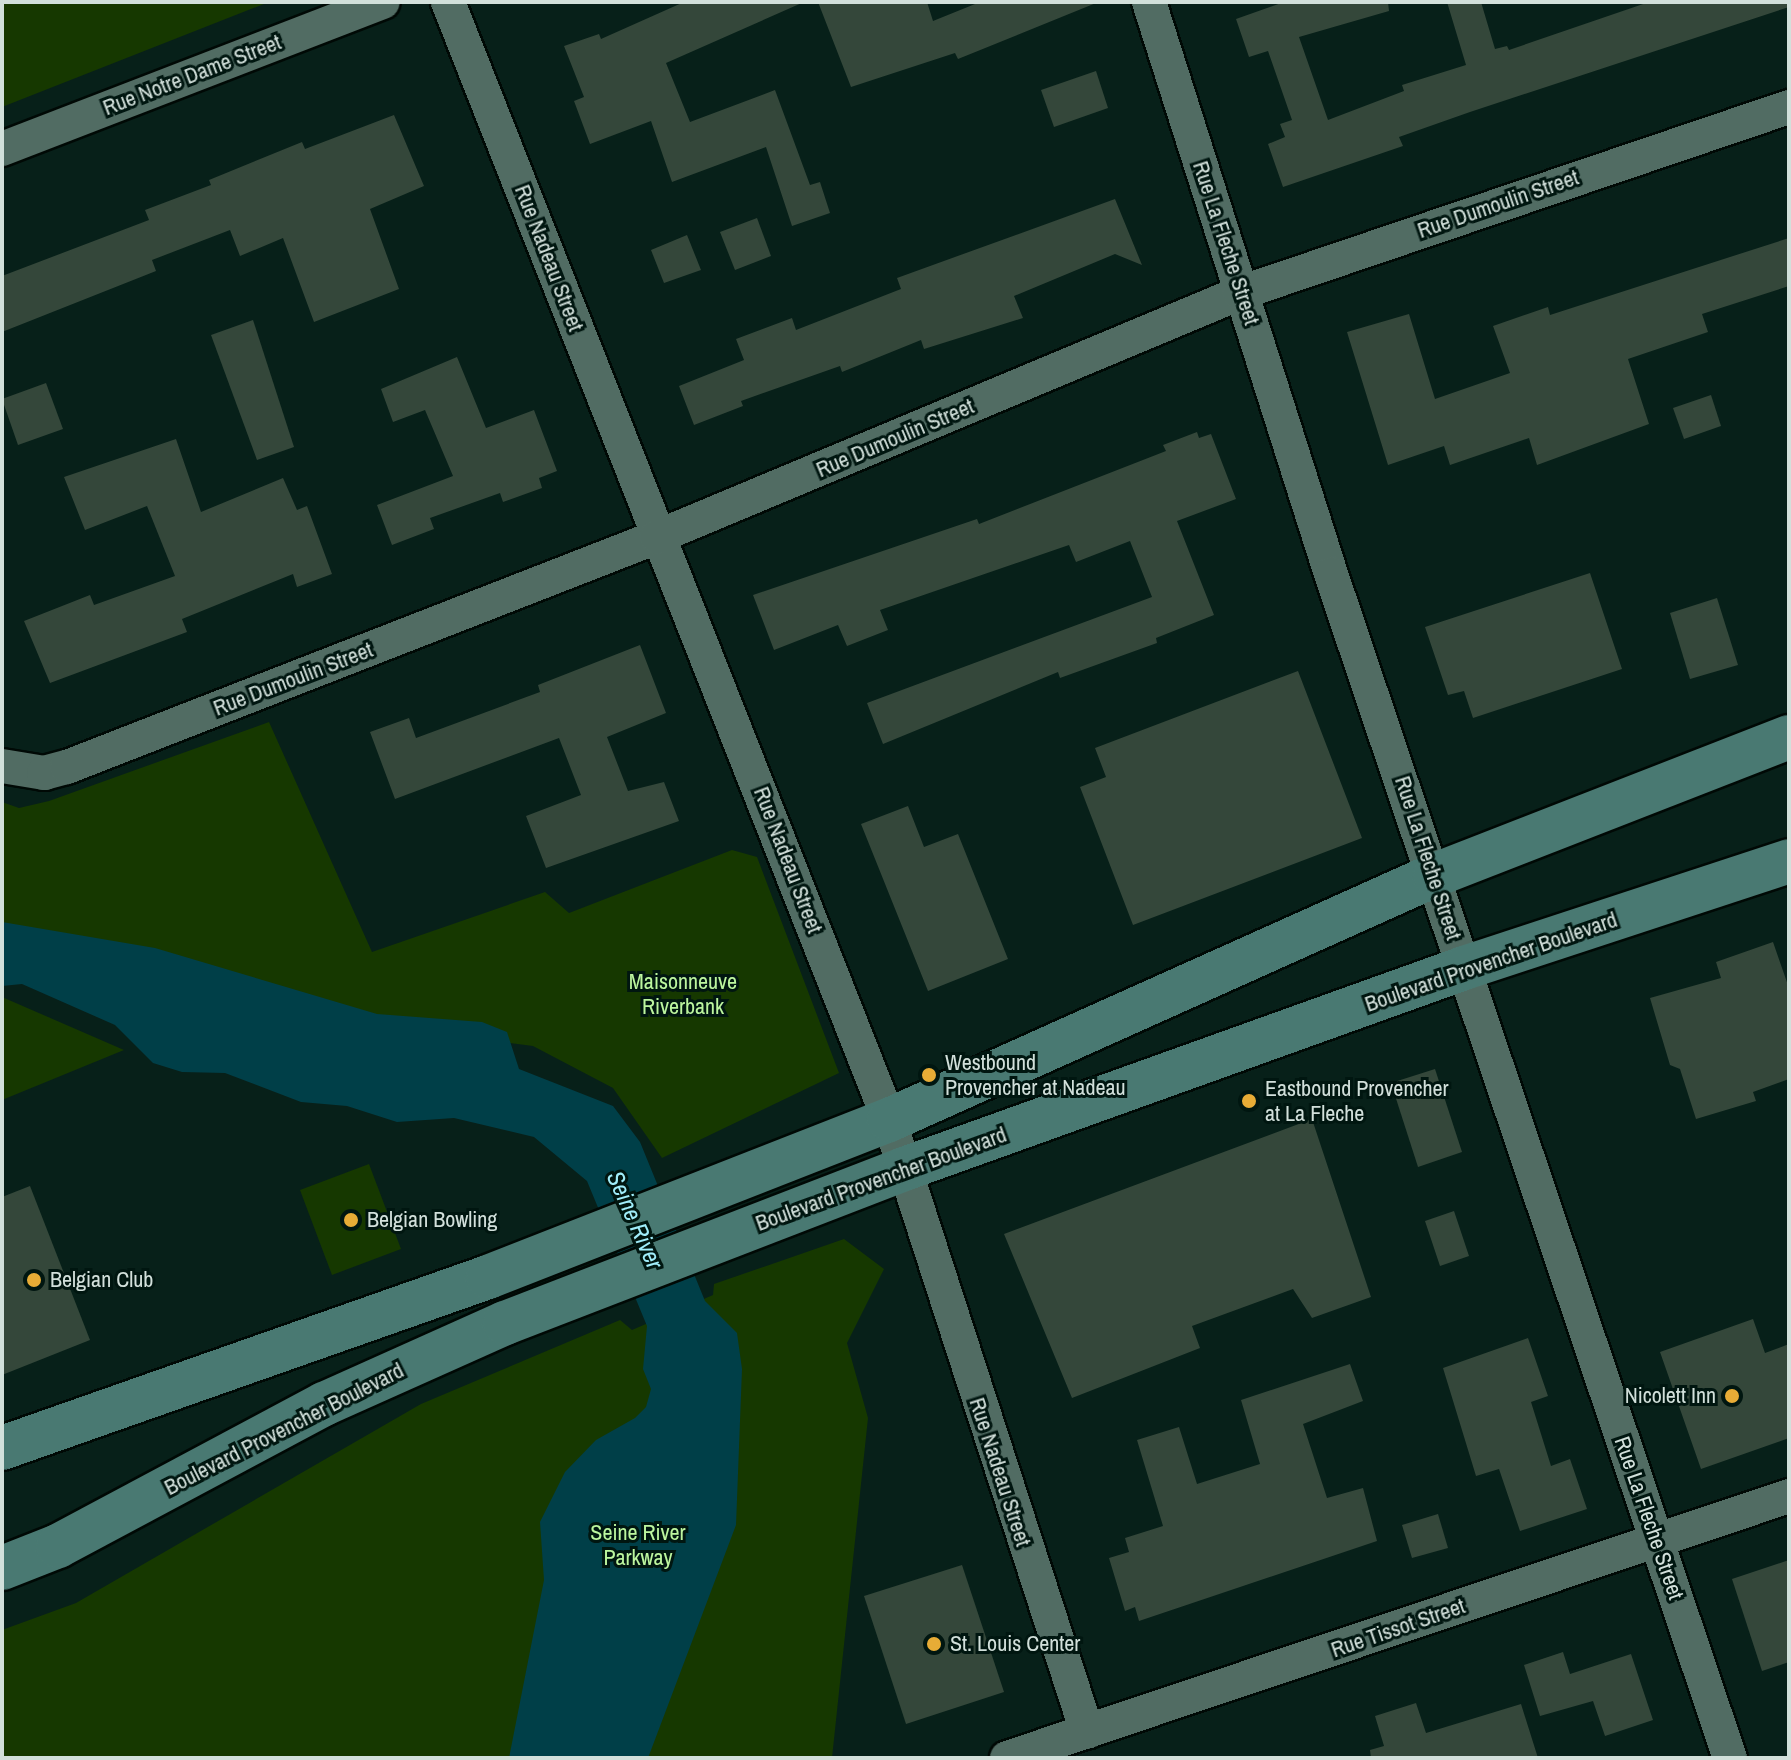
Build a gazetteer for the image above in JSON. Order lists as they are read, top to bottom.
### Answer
{
  "streets": {
    "main road": ["Boulevard Provencher Boulevard"],
    "street": [
      "Rue Notre Dame Street",
      "Rue Dumoulin Street",
      "Rue La Fleche Street",
      "Rue Nadeau Street",
      "Rue Tissot Street"
    ]
  },
  "crossings": [
    ["Rue Dumoulin Street", "Rue La Fleche Street"],
    ["Rue Dumoulin Street", "Rue Nadeau Street"],
    ["Rue La Fleche Street", "Boulevard Provencher Boulevard"],
    ["Rue La Fleche Street", "Rue Tissot Street"],
    ["Rue Nadeau Street", "Boulevard Provencher Boulevard"],
    ["Rue Nadeau Street", "Rue Tissot Street"]
  ],
  "water": ["Seine River"],
  "parks": ["Maisonneuve Riverbank", "Seine River Parkway"],
  "places": [
    "Westbound Provencher at Nadeau",
    "Eastbound Provencher at La Fleche",
    "Belgian Bowling",
    "Belgian Club",
    "Nicolett Inn",
    "St. Louis Center"
  ]
}
